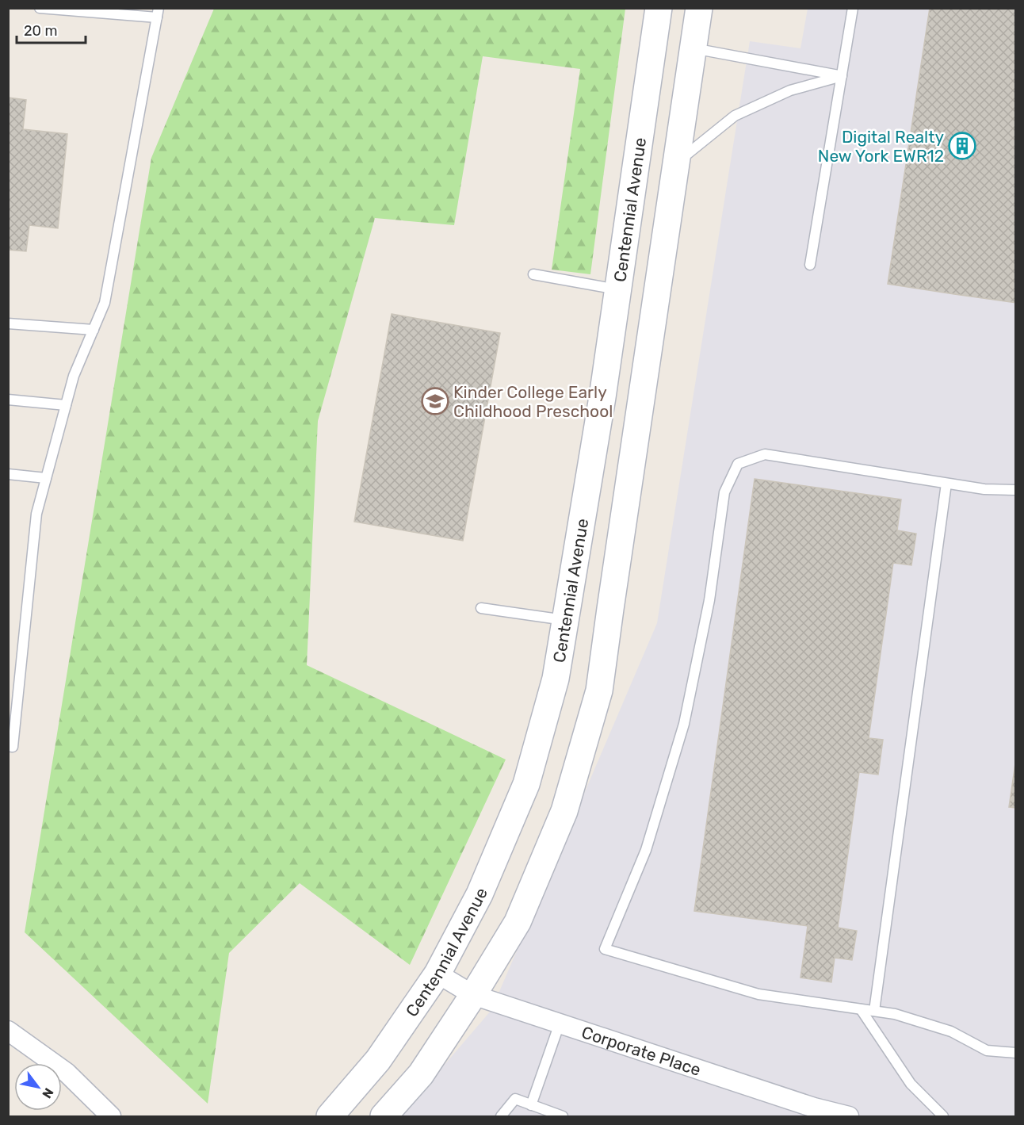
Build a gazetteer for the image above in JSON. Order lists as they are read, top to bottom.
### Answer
{
  "streets": {
    "main road": ["Centennial Avenue"],
    "street": ["Corporate Place"]
  },
  "crossings": [
    ["Centennial Avenue", "Corporate Place"]
  ],
  "places": {
    "building": ["Digital Realty New York EWR12"],
    "school or university": ["Kinder College Early Childhood Preschool"]
  },
  "scale_bar": "20 m",
  "north": "bottom right"
}
